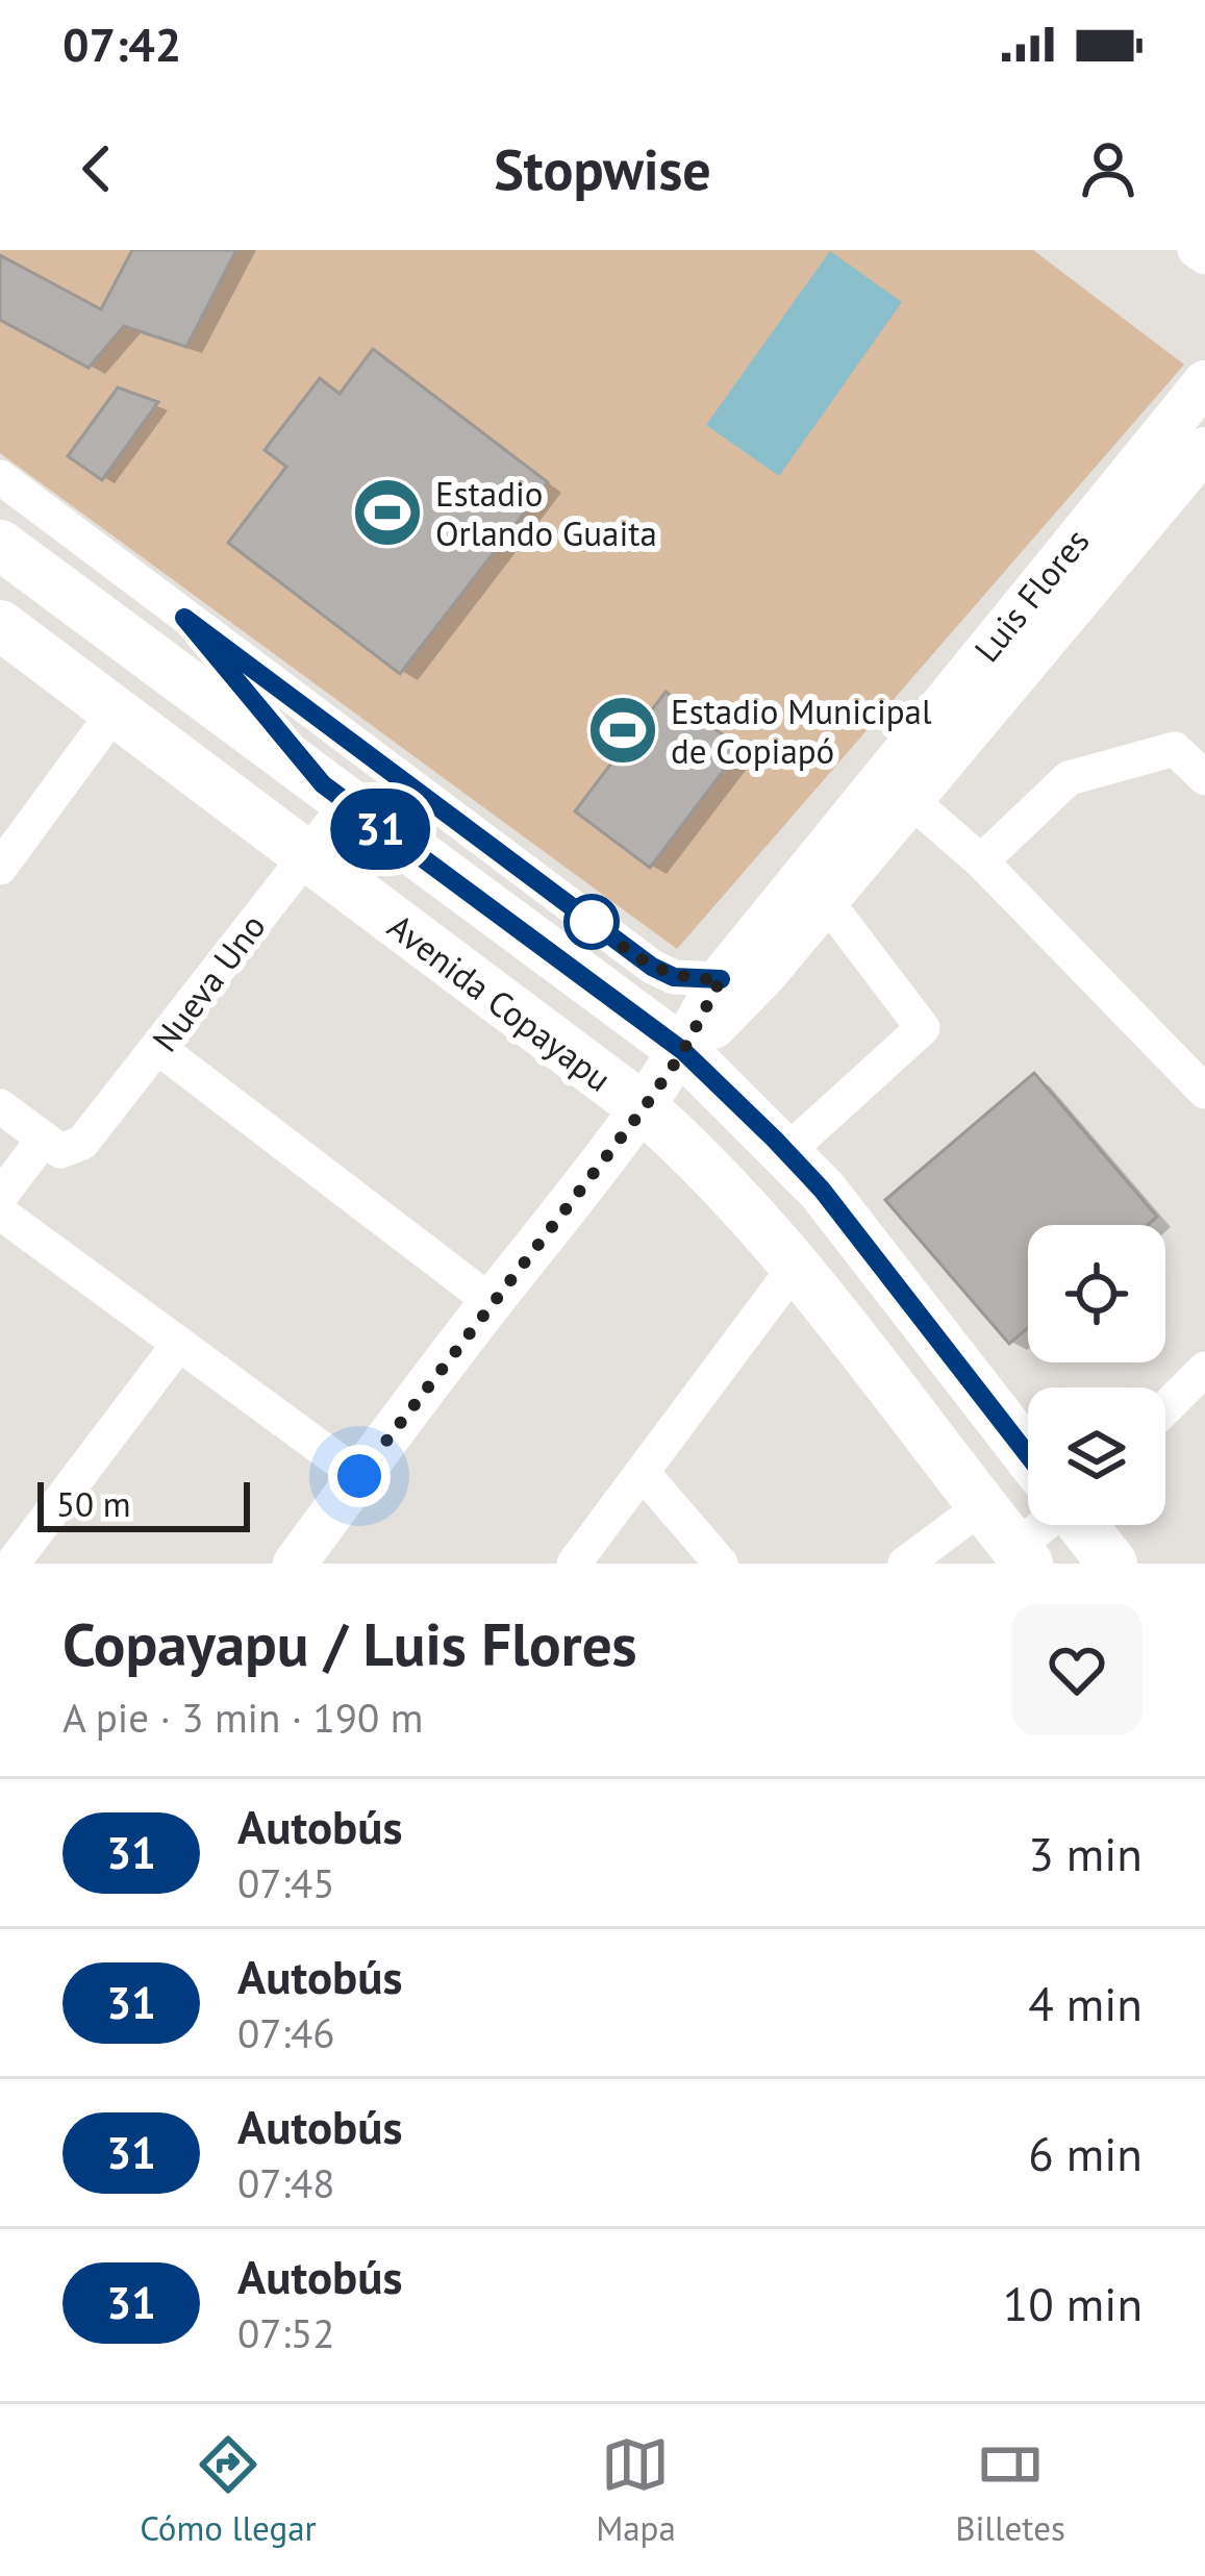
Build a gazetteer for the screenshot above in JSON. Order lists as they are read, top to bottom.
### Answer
{
  "streets": {
    "highway": ["Avenida Copayapu"],
    "main road": ["Luis Flores"],
    "street": ["Nueva Uno"]
  },
  "crossings": [
    ["Luis Flores", "Avenida Copayapu"],
    ["Nueva Uno", "Avenida Copayapu"]
  ],
  "places": {
    "sports": ["Estadio Orlando Guaita", "Estadio Municipal de Copiapó"]
  },
  "lines": ["bus line 31"],
  "scale_bar": "50 m",
  "page": {
    "status": "07:42",
    "header": "Stopwise",
    "on_map": "31",
    "scale": "50 m",
    "heading": ["Copayapu / Luis Flores", "A pie · 3 min · 190 m"],
    "list": [
      {
        "mark": "31",
        "name": "Autobús",
        "note": "07:45",
        "value": "3 min"
      },
      {
        "mark": "31",
        "name": "Autobús",
        "note": "07:46",
        "value": "4 min"
      },
      {
        "mark": "31",
        "name": "Autobús",
        "note": "07:48",
        "value": "6 min"
      },
      {
        "mark": "31",
        "name": "Autobús",
        "note": "07:52",
        "value": "10 min"
      }
    ],
    "tabs": ["Cómo llegar", "Mapa", "Billetes"]
  }
}
